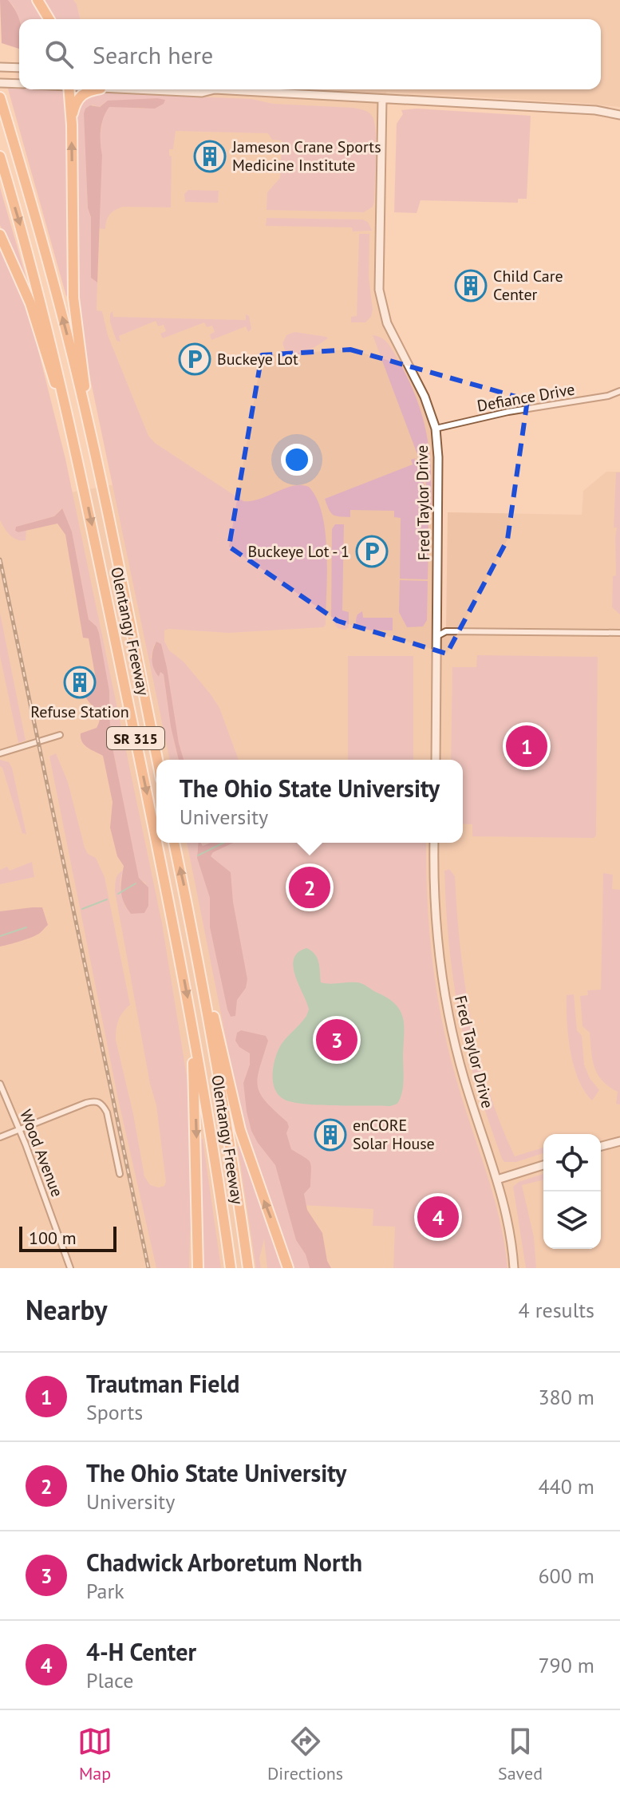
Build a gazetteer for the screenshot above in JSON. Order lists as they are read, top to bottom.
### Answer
{
  "streets": {
    "highway": ["Olentangy Freeway", "SR 315"],
    "street": ["Defiance Drive", "Fred Taylor Drive", "Wood Avenue"]
  },
  "crossings": [
    ["Defiance Drive", "Fred Taylor Drive"]
  ],
  "places": {
    "building": [
      "Jameson Crane Sports Medicine Institute",
      "Child Care Center",
      "Refuse Station",
      "enCORE Solar House"
    ],
    "parking": ["Buckeye Lot", "Buckeye Lot - 1"]
  },
  "scale_bar": "100 m",
  "page": {
    "search": "Search here",
    "pins": [
      "1",
      "2",
      "3",
      "4"
    ],
    "popup": ["The Ohio State University", "University"],
    "scale": "100 m",
    "heading": ["Nearby", "4 results"],
    "list": [
      {
        "mark": "1",
        "name": "Trautman Field",
        "note": "Sports",
        "value": "380 m"
      },
      {
        "mark": "2",
        "name": "The Ohio State University",
        "note": "University",
        "value": "440 m"
      },
      {
        "mark": "3",
        "name": "Chadwick Arboretum North",
        "note": "Park",
        "value": "600 m"
      },
      {
        "mark": "4",
        "name": "4-H Center",
        "note": "Place",
        "value": "790 m"
      }
    ],
    "nav": ["Map", "Directions", "Saved"]
  }
}
